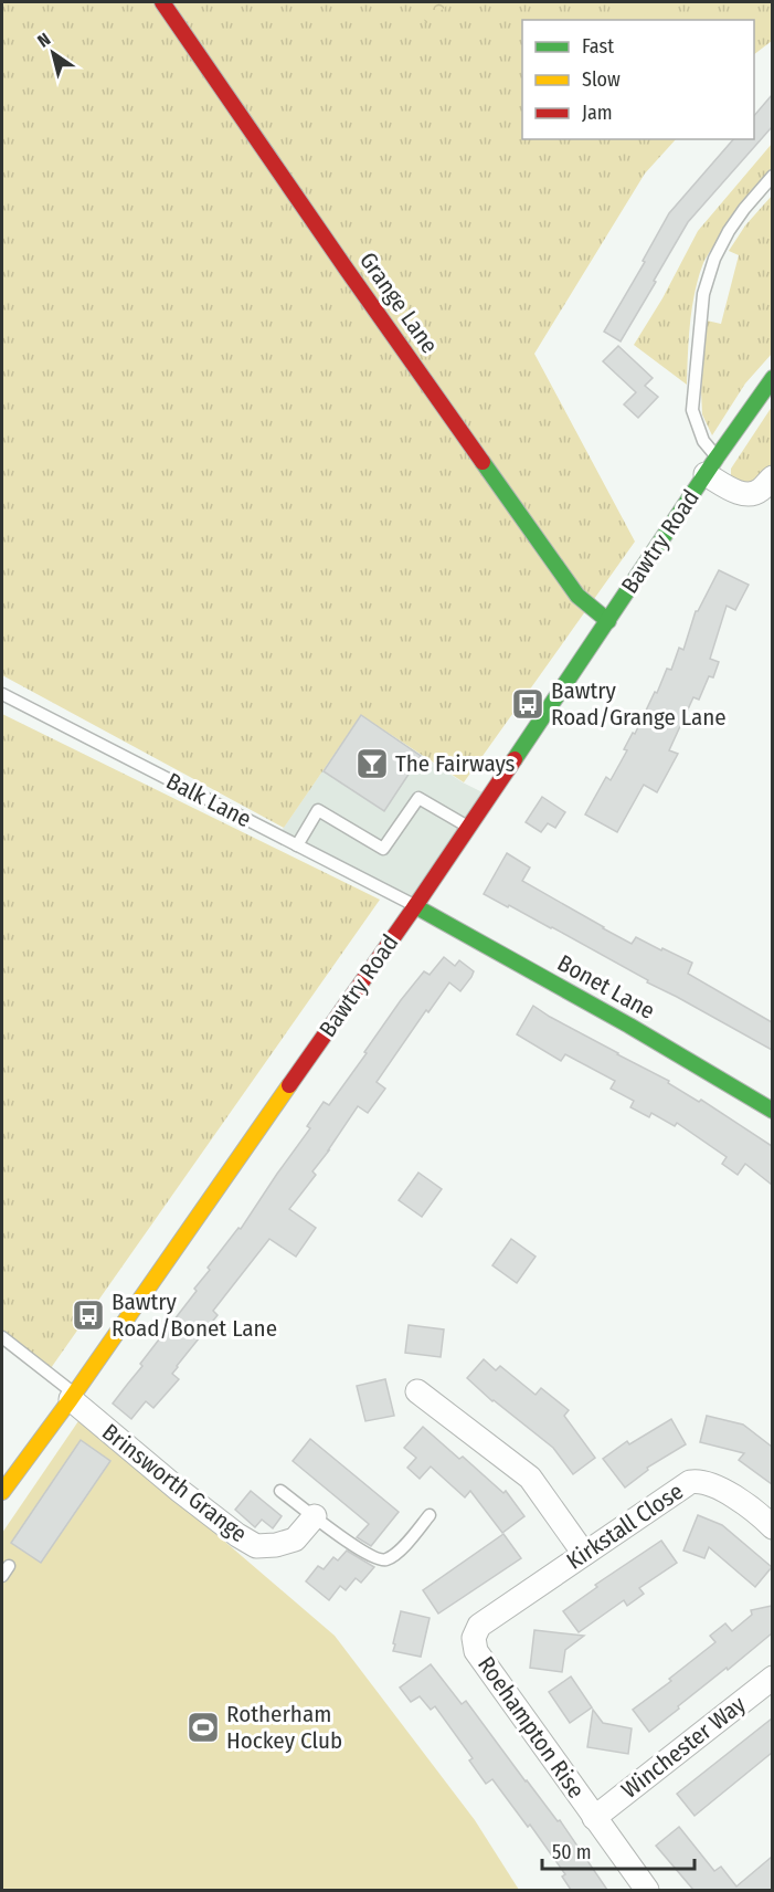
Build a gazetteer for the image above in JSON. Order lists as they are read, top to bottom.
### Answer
{
  "streets": {
    "main road": ["Grange Lane", "Bawtry Road", "Bonet Lane"],
    "street": [
      "Brinsworth Grange",
      "Kirkstall Close",
      "Roehampton Rise",
      "Winchester Way"
    ],
    "lane": ["Balk Lane"]
  },
  "crossings": [
    ["Grange Lane", "Bawtry Road"],
    ["Bawtry Road", "Balk Lane"],
    ["Bawtry Road", "Bonet Lane"],
    ["Bawtry Road", "Brinsworth Grange"],
    ["Balk Lane", "Bonet Lane"],
    ["Kirkstall Close", "Roehampton Rise"],
    ["Roehampton Rise", "Winchester Way"]
  ],
  "places": {
    "bus stop": ["Bawtry Road/Grange Lane", "Bawtry Road/Bonet Lane"],
    "bar": ["The Fairways"],
    "sports": ["Rotherham Hockey Club"]
  },
  "legend": ["Fast", "Slow", "Jam"],
  "scale_bar": "50 m",
  "north": "top left"
}
